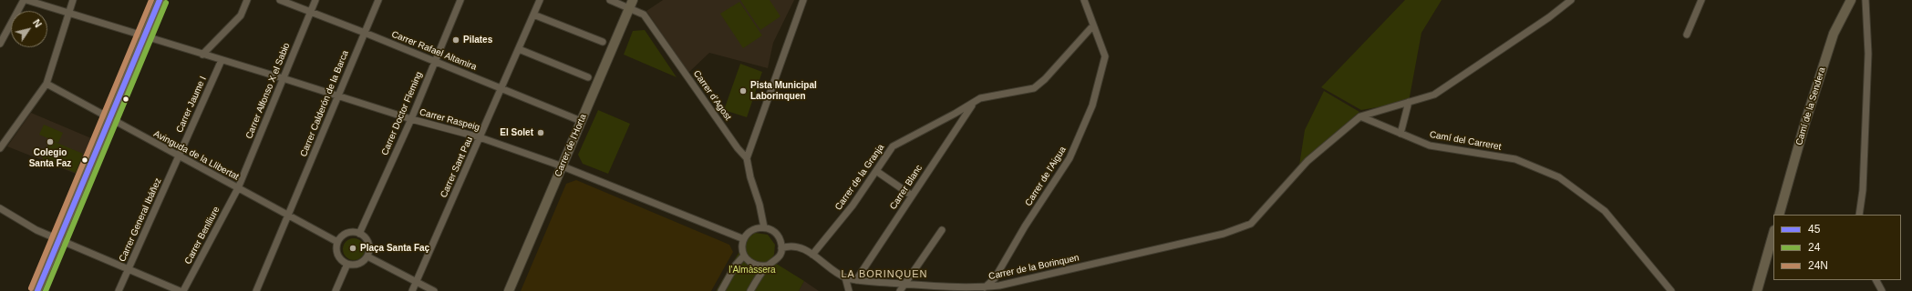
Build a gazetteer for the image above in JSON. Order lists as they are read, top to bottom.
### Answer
{
  "streets": {
    "street": [
      "Carrer Rafael Altamira",
      "Carrer Alfonso X el Sabio",
      "Carrer d'Agost",
      "Carrer Calderón de la Barca",
      "Carrer Jaume I",
      "Camí de la Sendera",
      "Carrer Doctor Fleming",
      "Carrer Raspeig",
      "Camí del Carreret",
      "Carrer de l'Horta",
      "Avinguda de la Llibertat",
      "Carrer Sant Pau",
      "Carrer de l'Aigua",
      "Carrer de la Granja",
      "Carrer Blanc",
      "Carrer General Ibáñez",
      "Carrer Benlliure",
      "Carrer de la Borinquen"
    ]
  },
  "crossings": [
    ["Carrer Rafael Altamira", "Carrer Alfonso X el Sabio"],
    ["Carrer Rafael Altamira", "Carrer Calderón de la Barca"],
    ["Carrer Rafael Altamira", "Carrer Doctor Fleming"],
    ["Carrer Rafael Altamira", "Carrer de l'Horta"],
    ["Carrer Rafael Altamira", "Carrer Sant Pau"],
    ["Carrer Alfonso X el Sabio", "Carrer Raspeig"],
    ["Carrer Alfonso X el Sabio", "Avinguda de la Llibertat"],
    ["Carrer Alfonso X el Sabio", "Carrer Benlliure"],
    ["Carrer d'Agost", "Carrer de l'Horta"],
    ["Carrer Calderón de la Barca", "Carrer Raspeig"],
    ["Carrer Calderón de la Barca", "Avinguda de la Llibertat"],
    ["Carrer Jaume I", "Carrer Raspeig"],
    ["Carrer Jaume I", "Avinguda de la Llibertat"],
    ["Carrer Jaume I", "Carrer General Ibáñez"],
    ["Carrer Doctor Fleming", "Carrer Raspeig"],
    ["Carrer Doctor Fleming", "Avinguda de la Llibertat"],
    ["Carrer Raspeig", "Carrer de l'Horta"],
    ["Carrer Raspeig", "Carrer Sant Pau"],
    ["Carrer Raspeig", "Carrer de la Borinquen"],
    ["Camí del Carreret", "Carrer de la Borinquen"],
    ["Avinguda de la Llibertat", "Carrer General Ibáñez"],
    ["Avinguda de la Llibertat", "Carrer Benlliure"],
    ["Carrer de l'Aigua", "Carrer de la Granja"],
    ["Carrer de l'Aigua", "Carrer de la Borinquen"],
    ["Carrer de la Granja", "Carrer Blanc"],
    ["Carrer de la Granja", "Carrer de la Borinquen"],
    ["Carrer Blanc", "Carrer de la Borinquen"]
  ],
  "districts": ["LA BORINQUEN"],
  "parks": ["l'Almàssera"],
  "places": [
    "Pilates",
    "Pista Municipal Laborinquen",
    "El Solet",
    "Colegio Santa Faz",
    "Plaça Santa Faç"
  ],
  "lines": ["transit line 45", "transit line 24N", "transit line 24"],
  "legend": ["45", "24", "24N"],
  "north": "top right"
}
